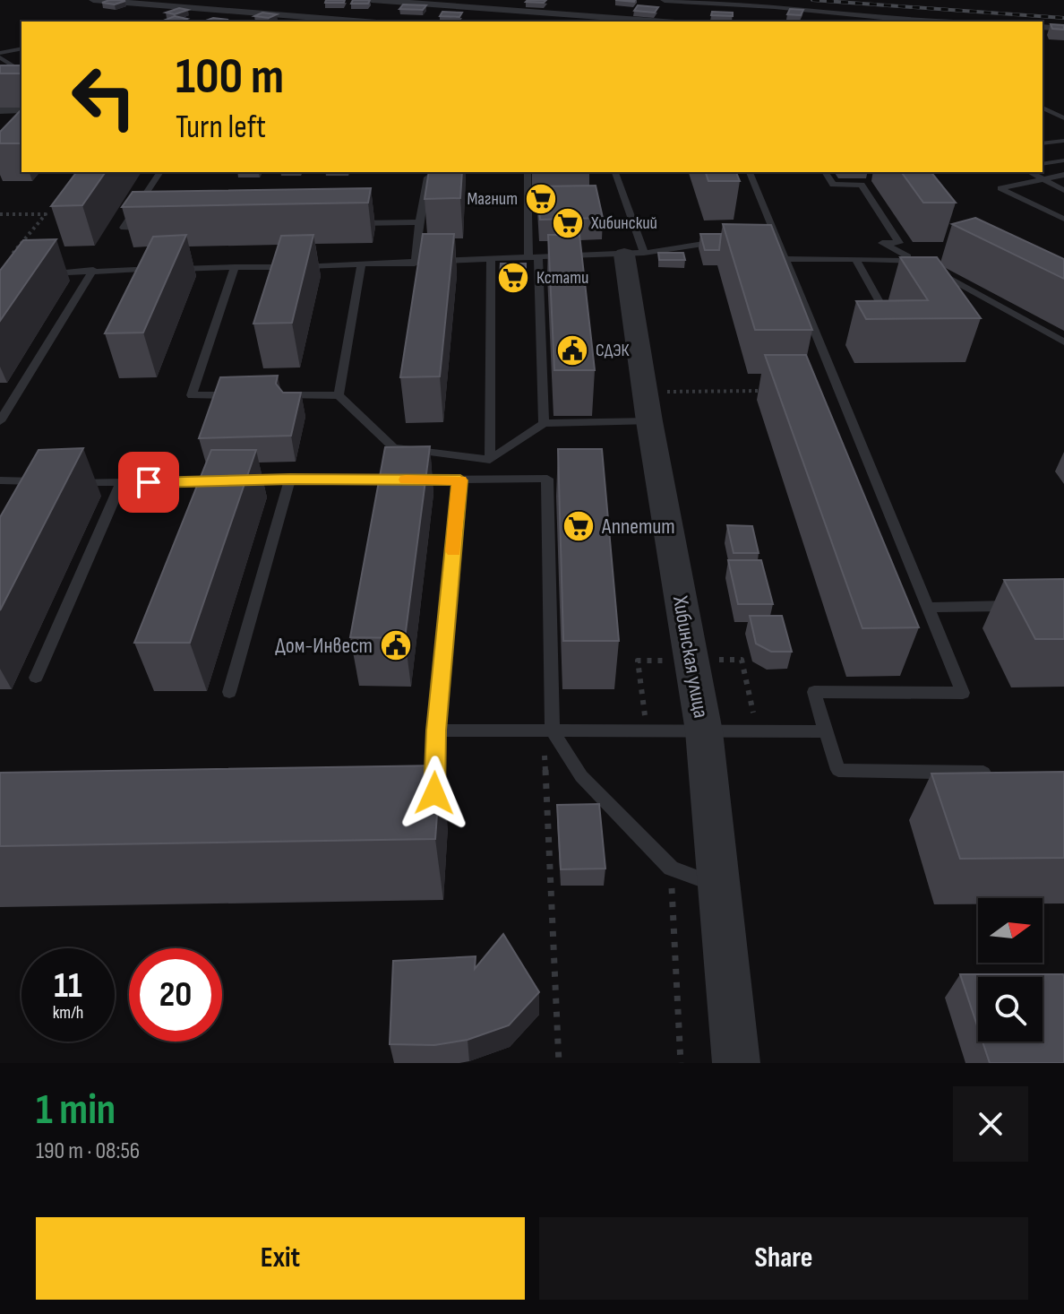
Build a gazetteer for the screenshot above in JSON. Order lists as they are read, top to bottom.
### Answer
{
  "streets": {
    "street": ["Хибинская улица"]
  },
  "places": {
    "supermarket": [
      "Магнит",
      "Хибинский",
      "Кстати",
      "Аппетит"
    ],
    "public building": ["СДЭК", "Дом-Инвест"]
  },
  "north": "right",
  "page": {
    "turn": ["100 m", "Turn left"],
    "speed": "11 km/h",
    "limit": "20",
    "heading": ["1 min", "190 m · 08:56"],
    "buttons": ["Exit", "Share"]
  }
}
